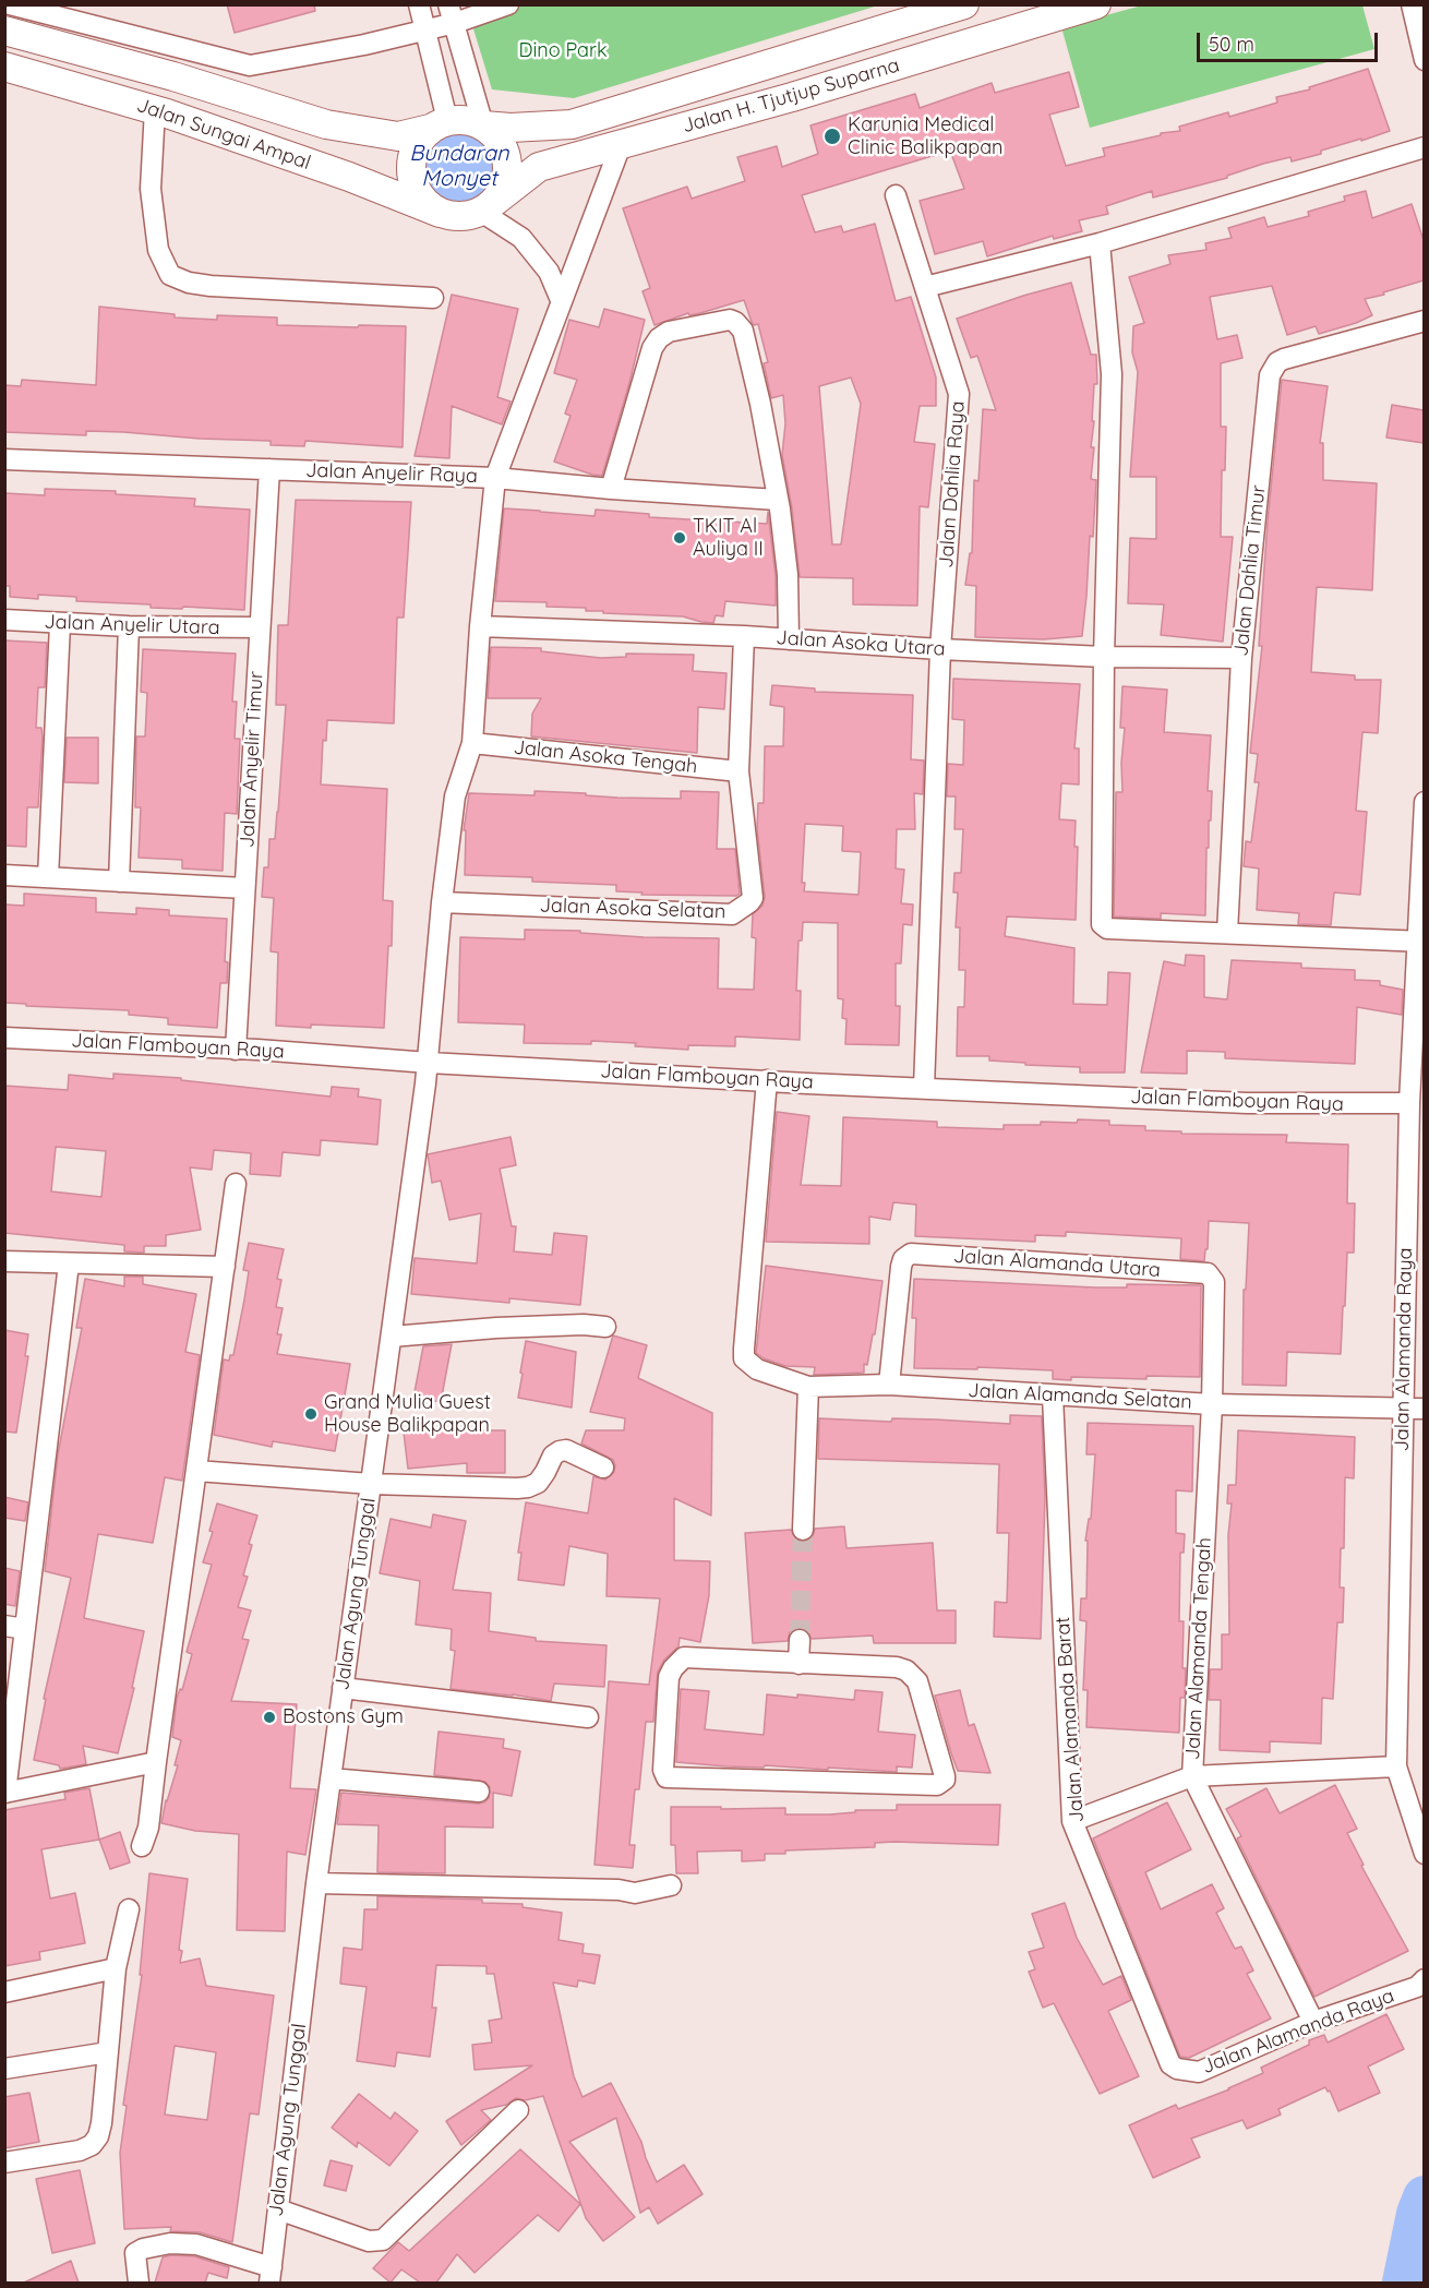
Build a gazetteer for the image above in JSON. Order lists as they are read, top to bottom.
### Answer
{
  "streets": {
    "main road": ["Jalan H. Tjutjup Suparna", "Jalan Sungai Ampal"],
    "street": [
      "Jalan Anyelir Raya",
      "Jalan Dahlia Raya",
      "Jalan Dahlia Timur",
      "Jalan Anyelir Utara",
      "Jalan Asoka Utara",
      "Jalan Asoka Tengah",
      "Jalan Anyelir Timur",
      "Jalan Asoka Selatan",
      "Jalan Flamboyan Raya",
      "Jalan Alamanda Utara",
      "Jalan Alamanda Raya",
      "Jalan Alamanda Selatan",
      "Jalan Agung Tunggal",
      "Jalan Alamanda Tengah",
      "Jalan Alamanda Barat"
    ]
  },
  "crossings": [
    ["Jalan H. Tjutjup Suparna", "Jalan Sungai Ampal"],
    ["Jalan H. Tjutjup Suparna", "Jalan Agung Tunggal"],
    ["Jalan Anyelir Raya", "Jalan Anyelir Timur"],
    ["Jalan Anyelir Raya", "Jalan Agung Tunggal"],
    ["Jalan Dahlia Raya", "Jalan Asoka Utara"],
    ["Jalan Dahlia Raya", "Jalan Flamboyan Raya"],
    ["Jalan Dahlia Timur", "Jalan Asoka Utara"],
    ["Jalan Anyelir Utara", "Jalan Anyelir Timur"],
    ["Jalan Asoka Utara", "Jalan Asoka Selatan"],
    ["Jalan Asoka Utara", "Jalan Agung Tunggal"],
    ["Jalan Asoka Tengah", "Jalan Asoka Selatan"],
    ["Jalan Asoka Tengah", "Jalan Agung Tunggal"],
    ["Jalan Anyelir Timur", "Jalan Flamboyan Raya"],
    ["Jalan Asoka Selatan", "Jalan Agung Tunggal"],
    ["Jalan Flamboyan Raya", "Jalan Alamanda Raya"],
    ["Jalan Flamboyan Raya", "Jalan Alamanda Selatan"],
    ["Jalan Flamboyan Raya", "Jalan Agung Tunggal"],
    ["Jalan Alamanda Utara", "Jalan Alamanda Selatan"],
    ["Jalan Alamanda Utara", "Jalan Alamanda Tengah"],
    ["Jalan Alamanda Raya", "Jalan Alamanda Selatan"],
    ["Jalan Alamanda Raya", "Jalan Alamanda Tengah"],
    ["Jalan Alamanda Raya", "Jalan Alamanda Barat"],
    ["Jalan Alamanda Selatan", "Jalan Alamanda Tengah"],
    ["Jalan Alamanda Selatan", "Jalan Alamanda Barat"]
  ],
  "water": ["Bundaran Monyet"],
  "parks": ["Dino Park"],
  "places": [
    "Karunia Medical Clinic Balikpapan",
    "TKIT Al Auliya II",
    "Grand Mulia Guest House Balikpapan",
    "Bostons Gym"
  ],
  "scale_bar": "50 m"
}
